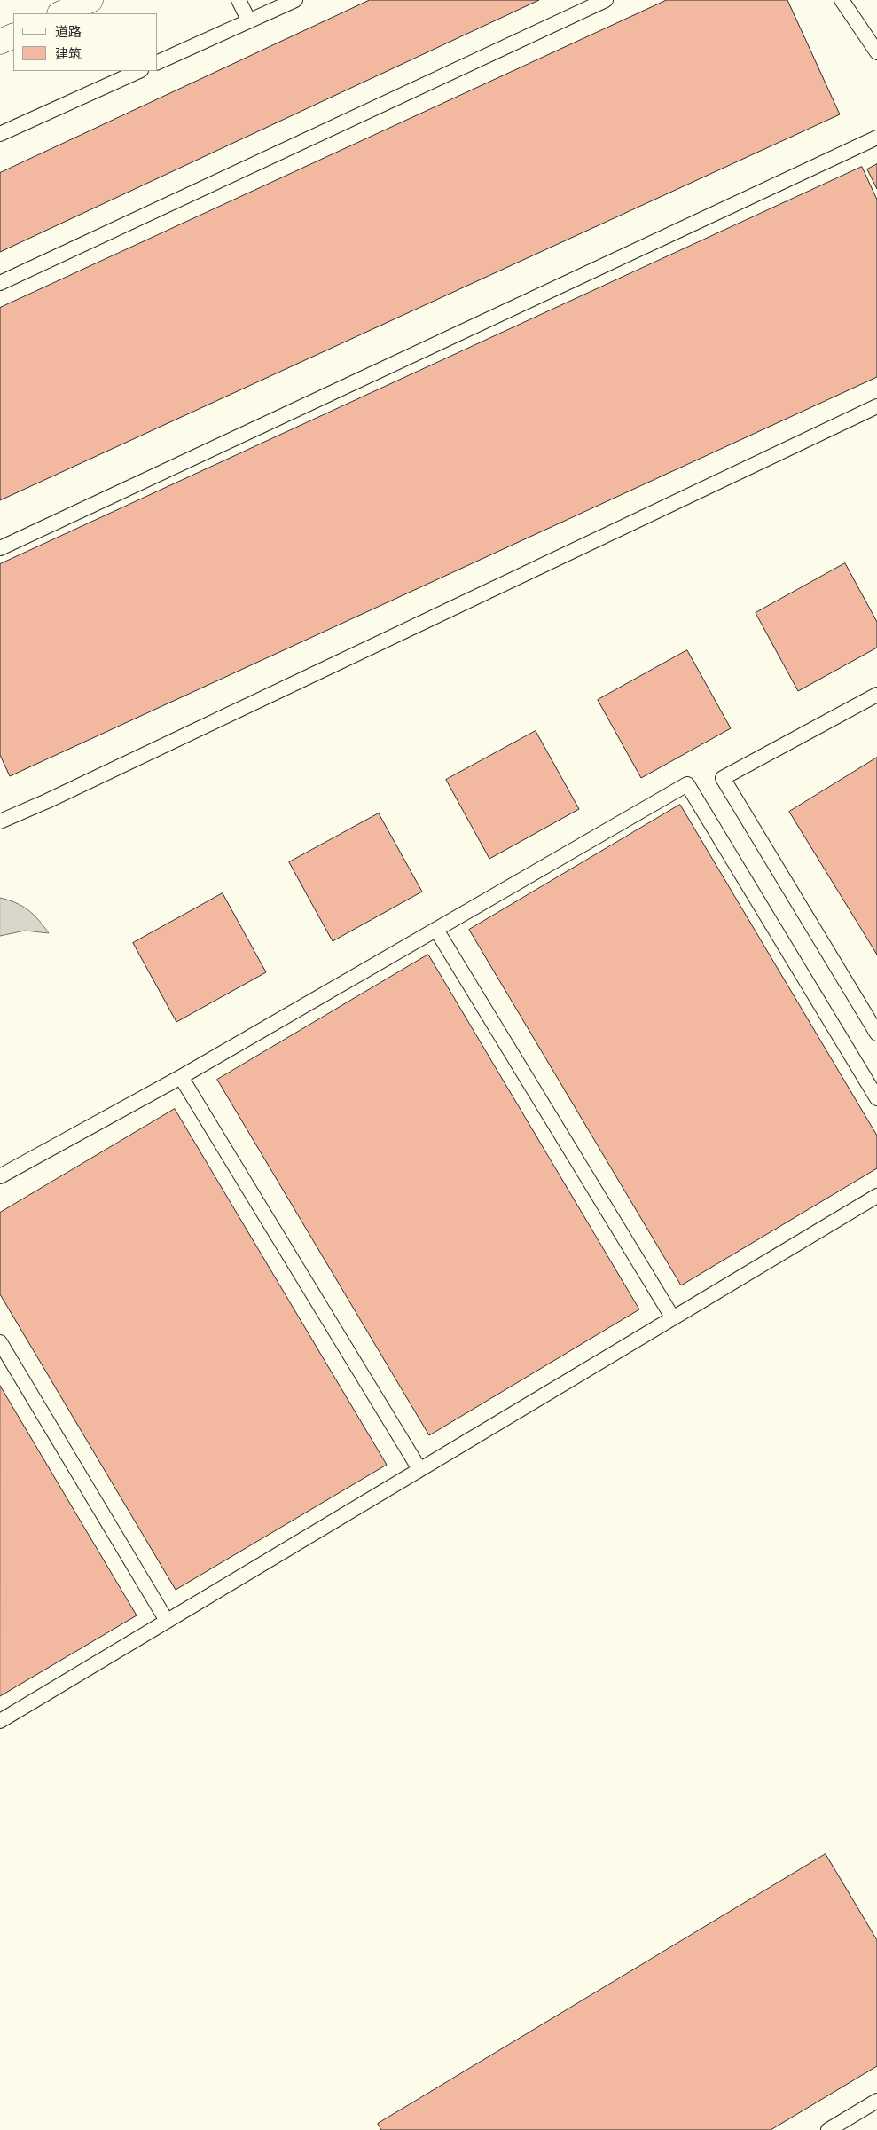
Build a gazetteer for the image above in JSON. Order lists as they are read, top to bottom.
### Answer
{
  "legend": ["道路", "建筑"]
}
